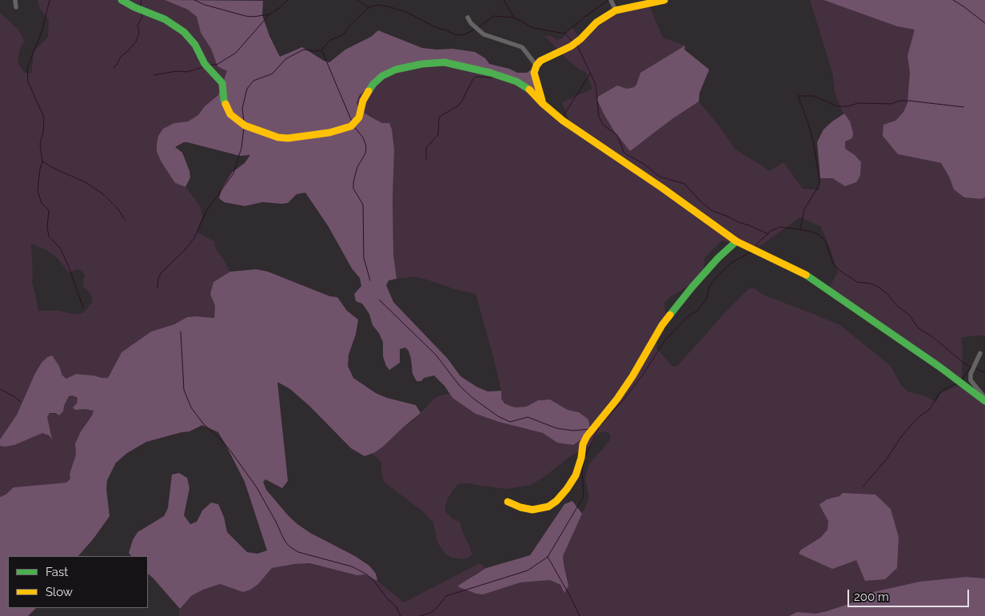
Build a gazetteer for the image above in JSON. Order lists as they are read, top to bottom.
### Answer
{
  "legend": ["Fast", "Slow"],
  "scale_bar": "200 m"
}
